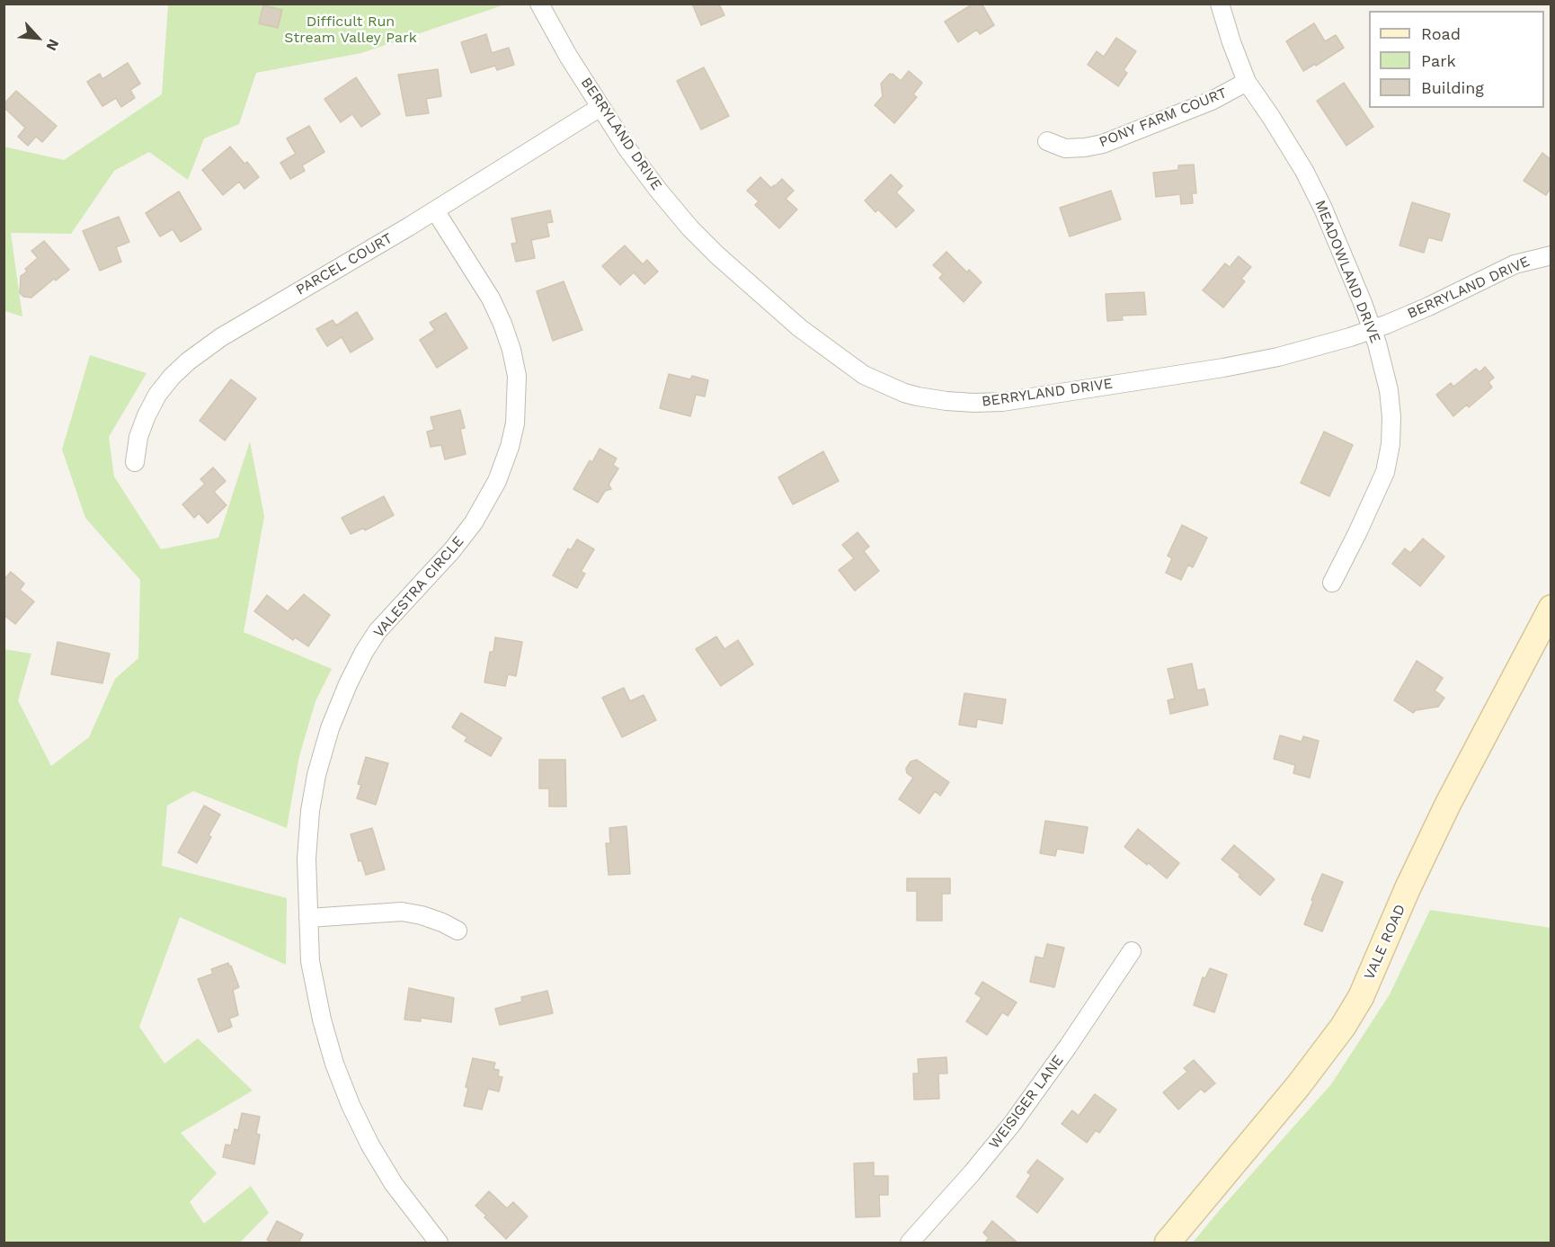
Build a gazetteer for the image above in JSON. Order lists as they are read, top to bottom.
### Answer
{
  "streets": {
    "main road": ["VALE ROAD"],
    "street": [
      "PONY FARM COURT",
      "BERRYLAND DRIVE",
      "PARCEL COURT",
      "MEADOWLAND DRIVE",
      "VALESTRA CIRCLE",
      "WEISIGER LANE"
    ]
  },
  "crossings": [
    ["PONY FARM COURT", "MEADOWLAND DRIVE"],
    ["BERRYLAND DRIVE", "PARCEL COURT"],
    ["BERRYLAND DRIVE", "MEADOWLAND DRIVE"],
    ["PARCEL COURT", "VALESTRA CIRCLE"]
  ],
  "parks": ["Difficult Run Stream Valley Park"],
  "legend": ["Road", "Park", "Building"],
  "north": "bottom right"
}
